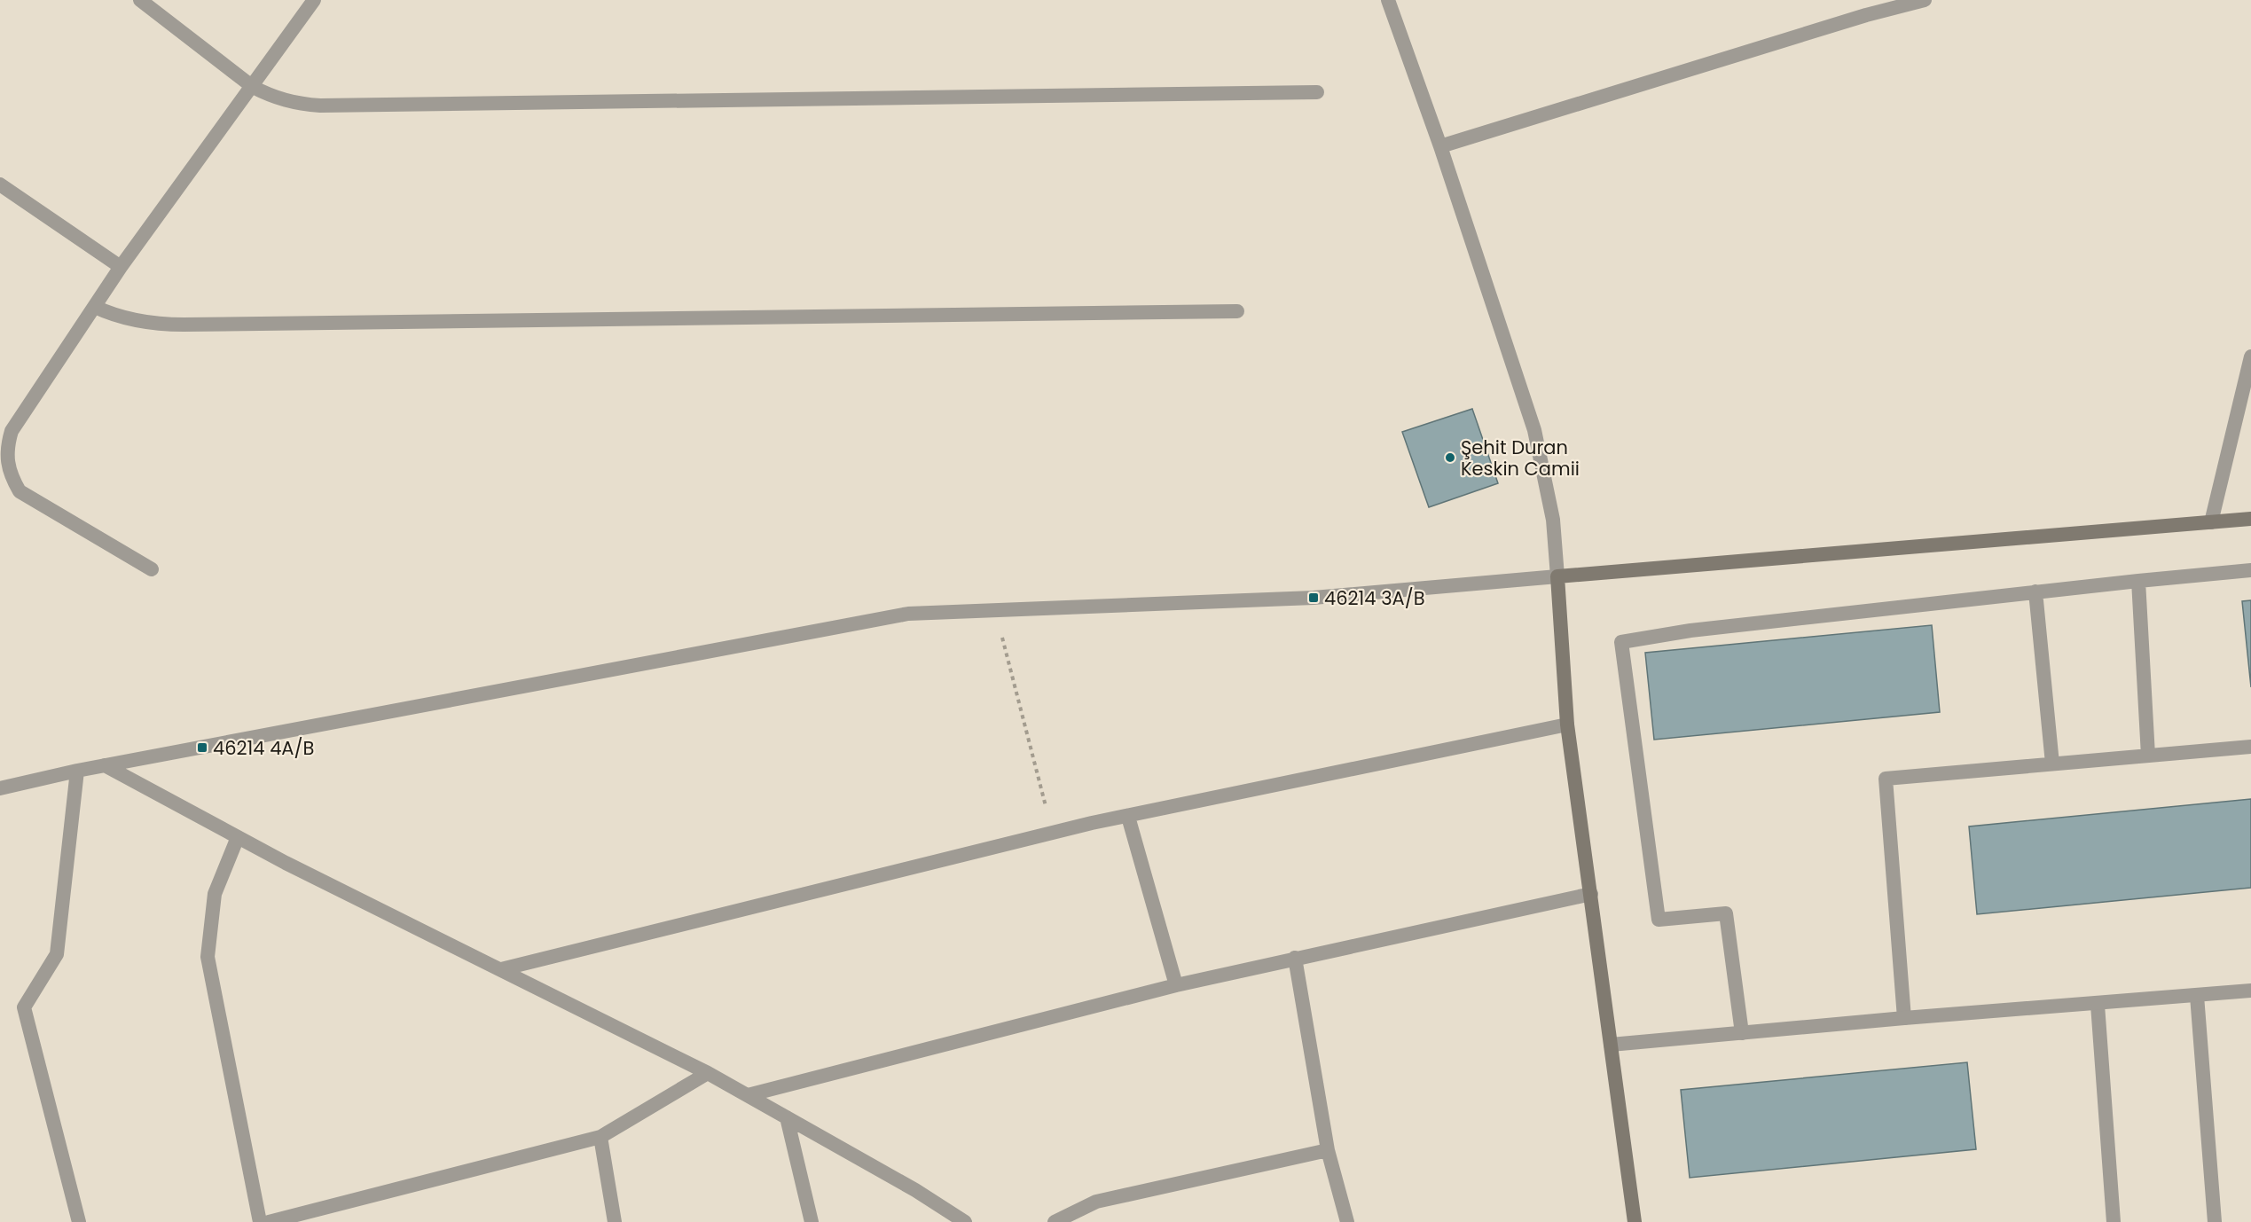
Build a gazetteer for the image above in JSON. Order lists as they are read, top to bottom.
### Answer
{
  "places": {
    "other": ["Şehit Duran Keskin Camii"],
    "transit": ["46214 3A/B", "46214 4A/B"]
  }
}
